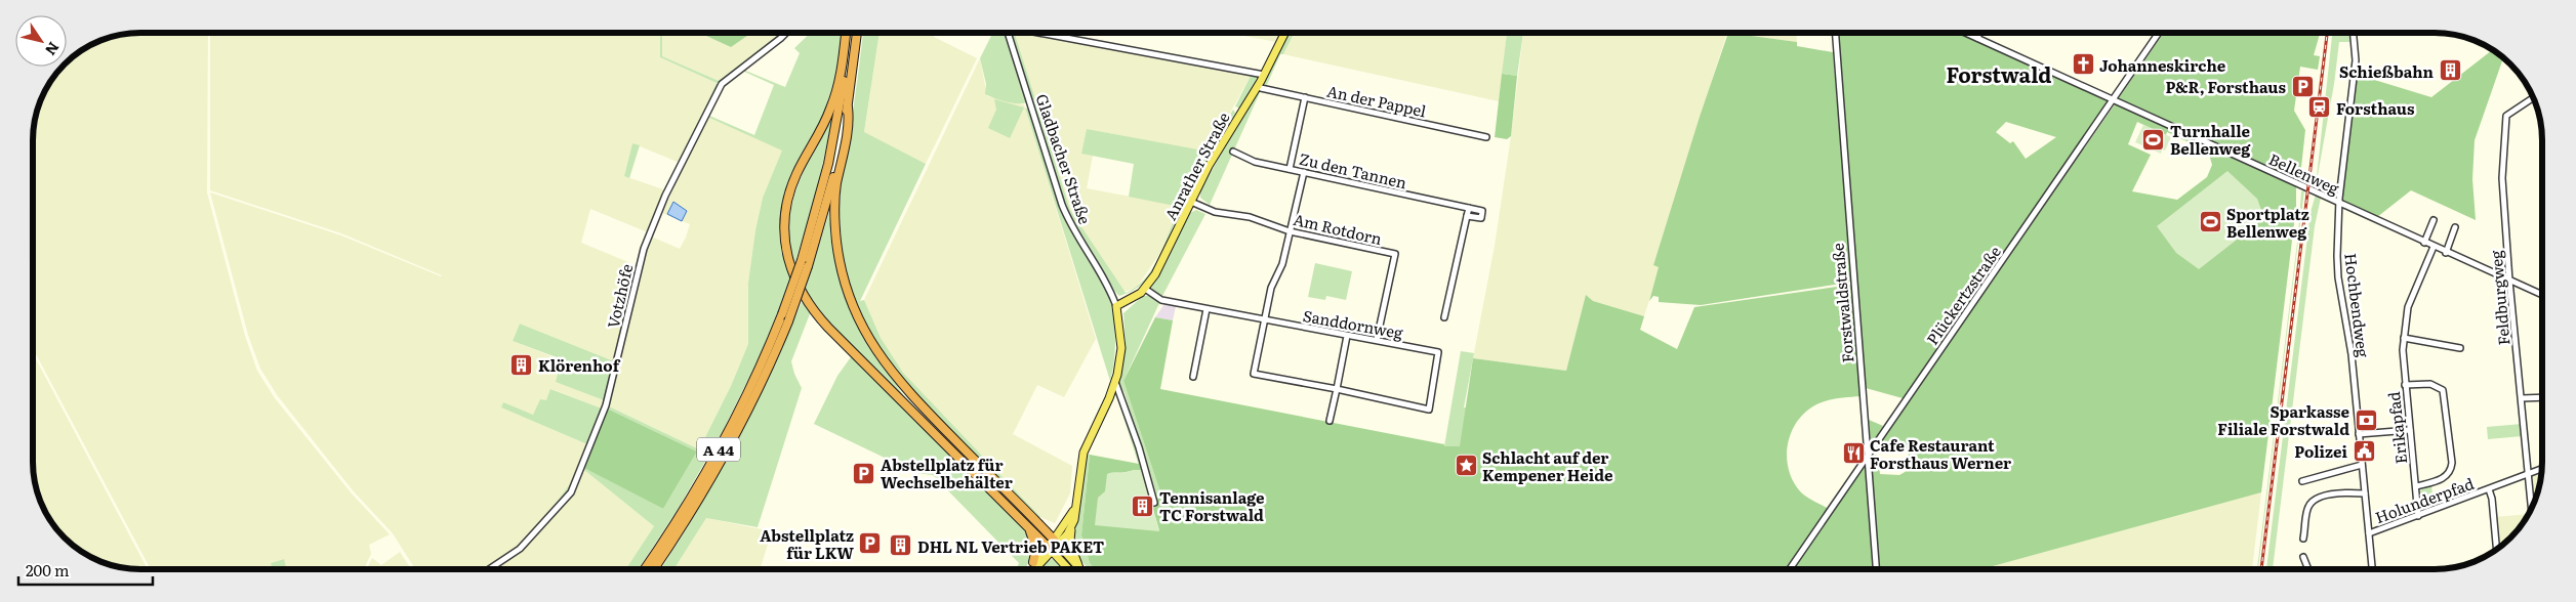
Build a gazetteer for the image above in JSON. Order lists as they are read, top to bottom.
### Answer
{
  "streets": {
    "highway": ["A 44"],
    "main road": ["Gladbacher Straße", "Anrather Straße"],
    "street": [
      "An der Pappel",
      "Zu den Tannen",
      "Bellenweg",
      "Am Rotdorn",
      "Plückertzstraße",
      "Votzhöfe",
      "Feldburgweg",
      "Forstwaldstraße",
      "Hochbendweg",
      "Sanddornweg",
      "Erikapfad",
      "Holunderpfad"
    ]
  },
  "crossings": [
    ["Gladbacher Straße", "Anrather Straße"],
    ["Anrather Straße", "Am Rotdorn"],
    ["Anrather Straße", "Sanddornweg"],
    ["Bellenweg", "Plückertzstraße"],
    ["Bellenweg", "Feldburgweg"],
    ["Bellenweg", "Hochbendweg"],
    ["Bellenweg", "Erikapfad"],
    ["Am Rotdorn", "Sanddornweg"],
    ["Plückertzstraße", "Forstwaldstraße"],
    ["Hochbendweg", "Holunderpfad"],
    ["Erikapfad", "Holunderpfad"]
  ],
  "districts": ["Forstwald"],
  "places": {
    "church": ["Johanneskirche"],
    "building": [
      "Schießbahn",
      "Klörenhof",
      "Tennisanlage TC Forstwald",
      "DHL NL Vertrieb PAKET"
    ],
    "parking": ["P&R, Forsthaus", "Abstellplatz für Wechselbehälter", "Abstellplatz für LKW"],
    "station": ["Forsthaus"],
    "sports": ["Turnhalle Bellenweg", "Sportplatz Bellenweg"],
    "bank": ["Sparkasse Filiale Forstwald"],
    "public building": ["Polizei"],
    "restaurant": ["Cafe Restaurant Forsthaus Werner"],
    "place": ["Schlacht auf der Kempener Heide"]
  },
  "scale_bar": "200 m",
  "north": "bottom right"
}
